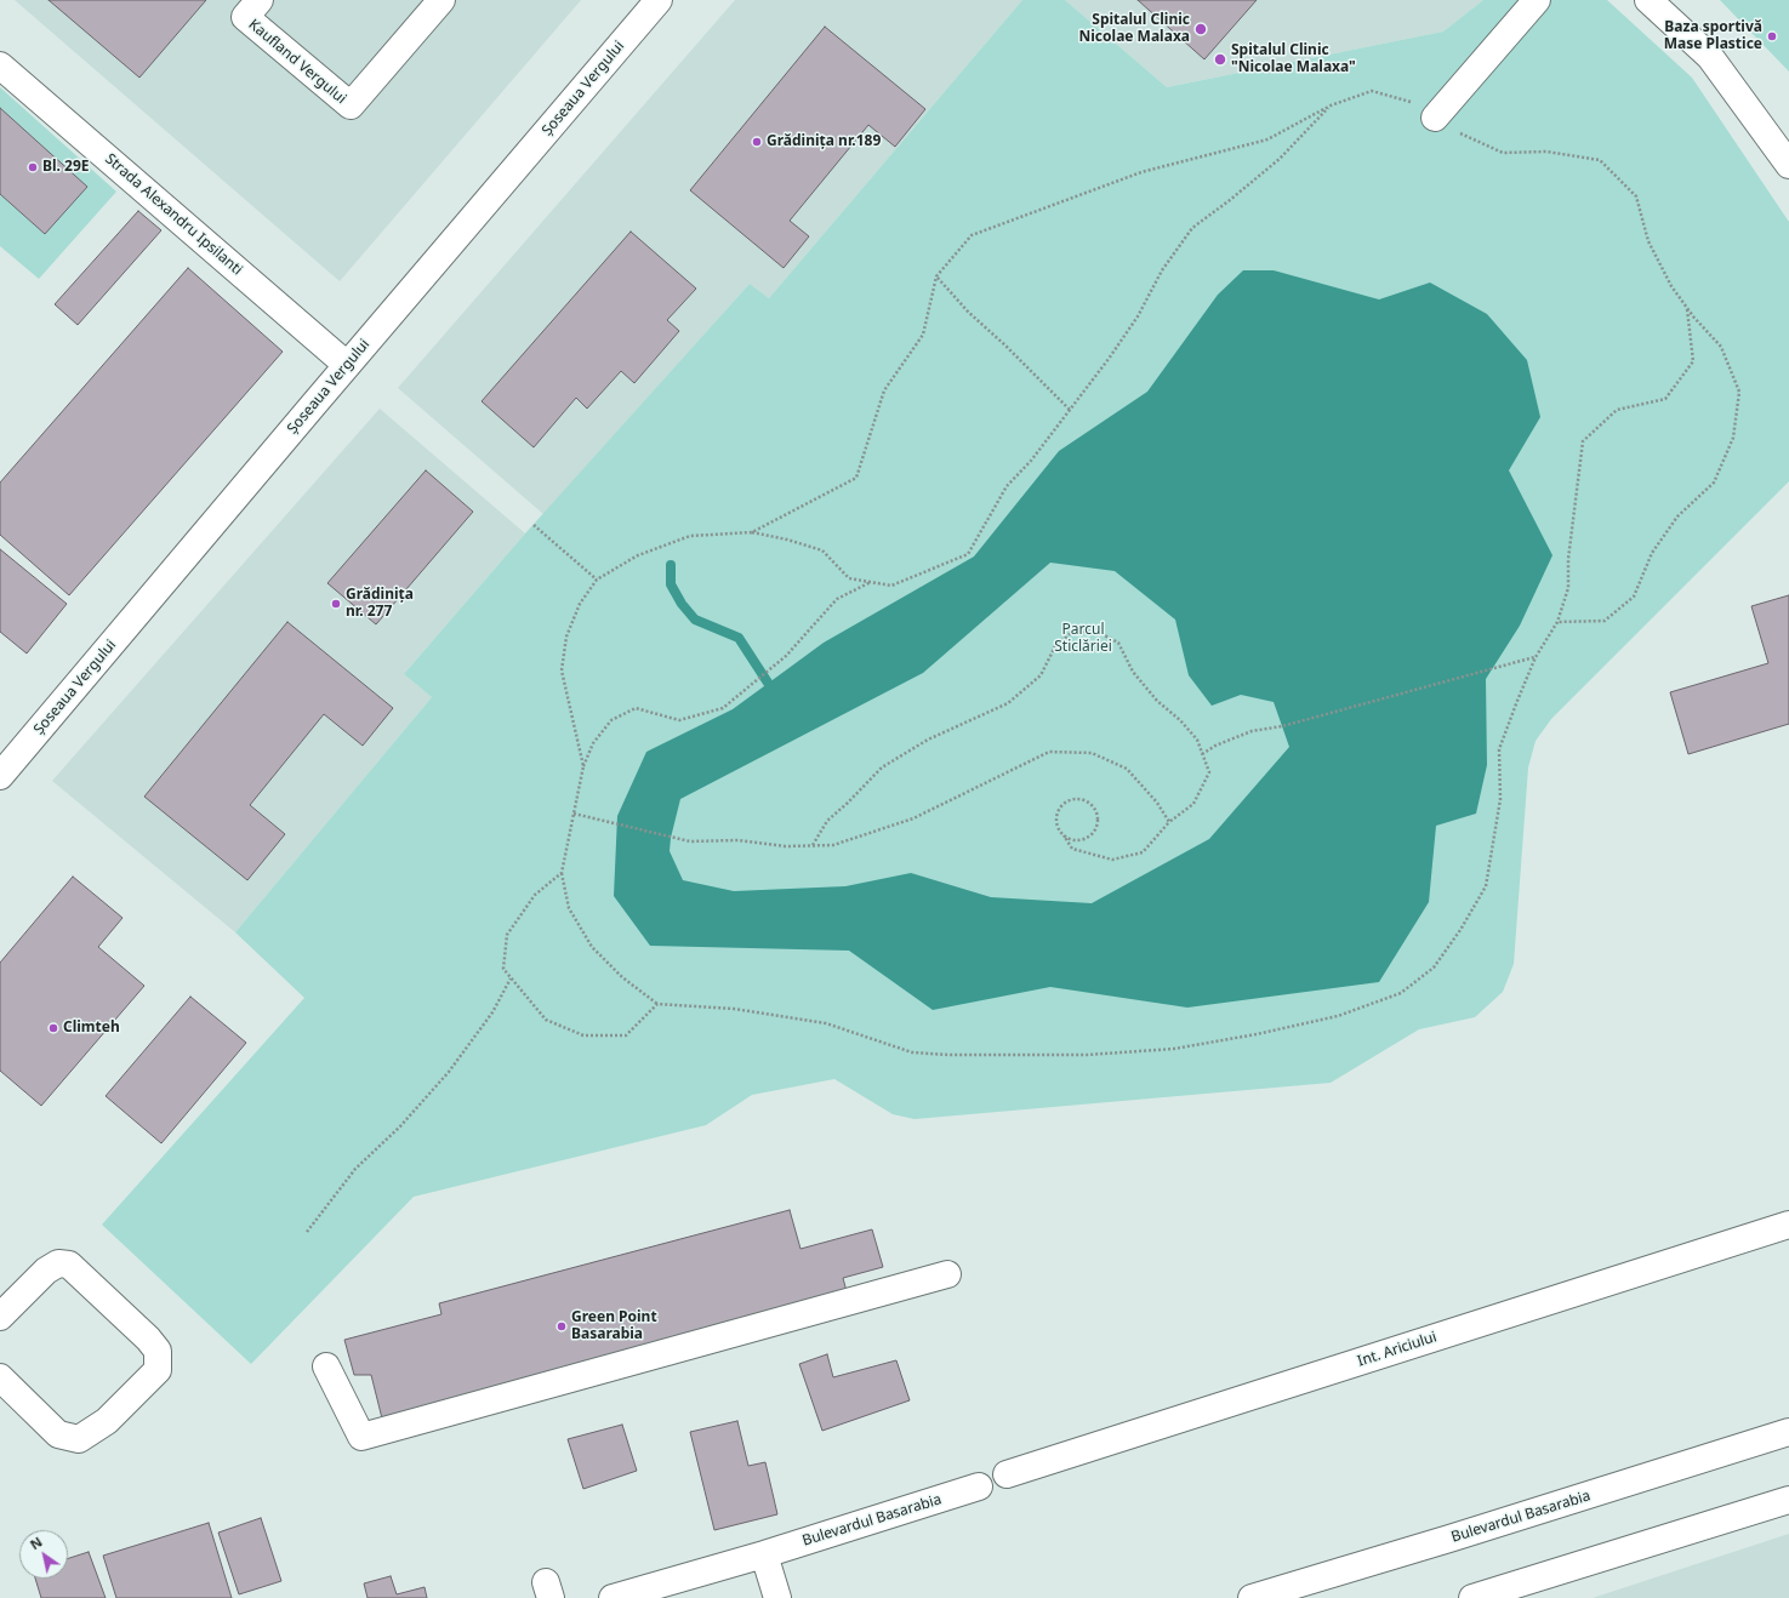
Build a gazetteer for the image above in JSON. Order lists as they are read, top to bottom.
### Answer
{
  "streets": {
    "main road": [
      "Kaufland Vergului",
      "Șoseaua Vergului",
      "Strada Alexandru Ipsilanti",
      "Int. Ariciului",
      "Bulevardul Basarabia"
    ]
  },
  "crossings": [
    ["Șoseaua Vergului", "Strada Alexandru Ipsilanti"]
  ],
  "parks": ["Parcul Sticlăriei"],
  "places": [
    "Spitalul Clinic Nicolae Malaxa",
    "Baza sportivă Mase Plastice",
    "Spitalul Clinic \"Nicolae Malaxa\"",
    "Grădinița nr.189",
    "Bl. 29E",
    "Grădinița nr. 277",
    "Climteh",
    "Green Point Basarabia"
  ],
  "north": "top left"
}
